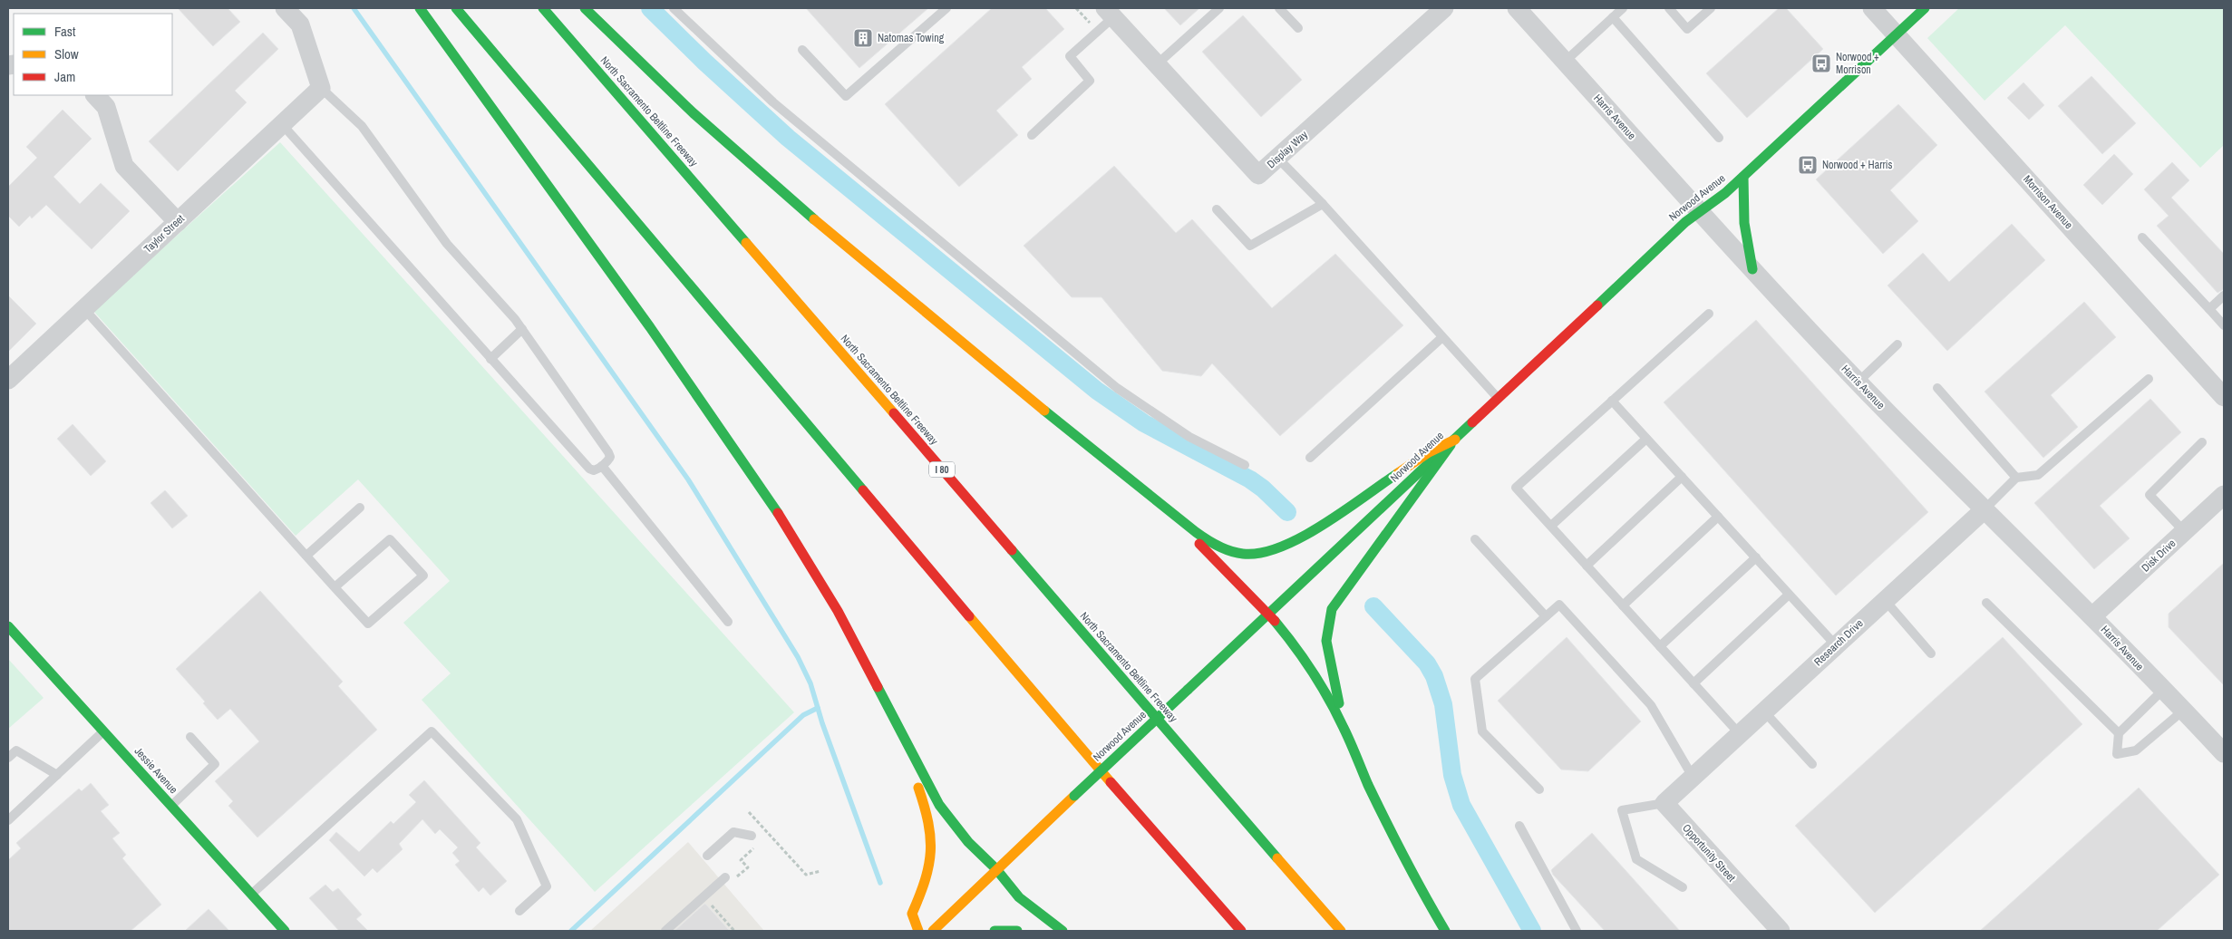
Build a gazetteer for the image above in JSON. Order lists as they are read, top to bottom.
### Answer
{
  "streets": {
    "main road": [
      "North Sacramento Beltline Freeway",
      "Norwood Avenue",
      "I 80",
      "Jessie Avenue"
    ],
    "street": [
      "Harris Avenue",
      "Display Way",
      "Morrison Avenue",
      "Taylor Street",
      "Disk Drive",
      "Research Drive",
      "Opportunity Street"
    ]
  },
  "crossings": [
    ["Harris Avenue", "Norwood Avenue"],
    ["Harris Avenue", "Disk Drive"],
    ["Harris Avenue", "Research Drive"],
    ["Norwood Avenue", "Morrison Avenue"]
  ],
  "places": {
    "building": ["Natomas Towing"],
    "bus stop": ["Norwood + Morrison", "Norwood + Harris"]
  },
  "legend": ["Fast", "Slow", "Jam"]
}
